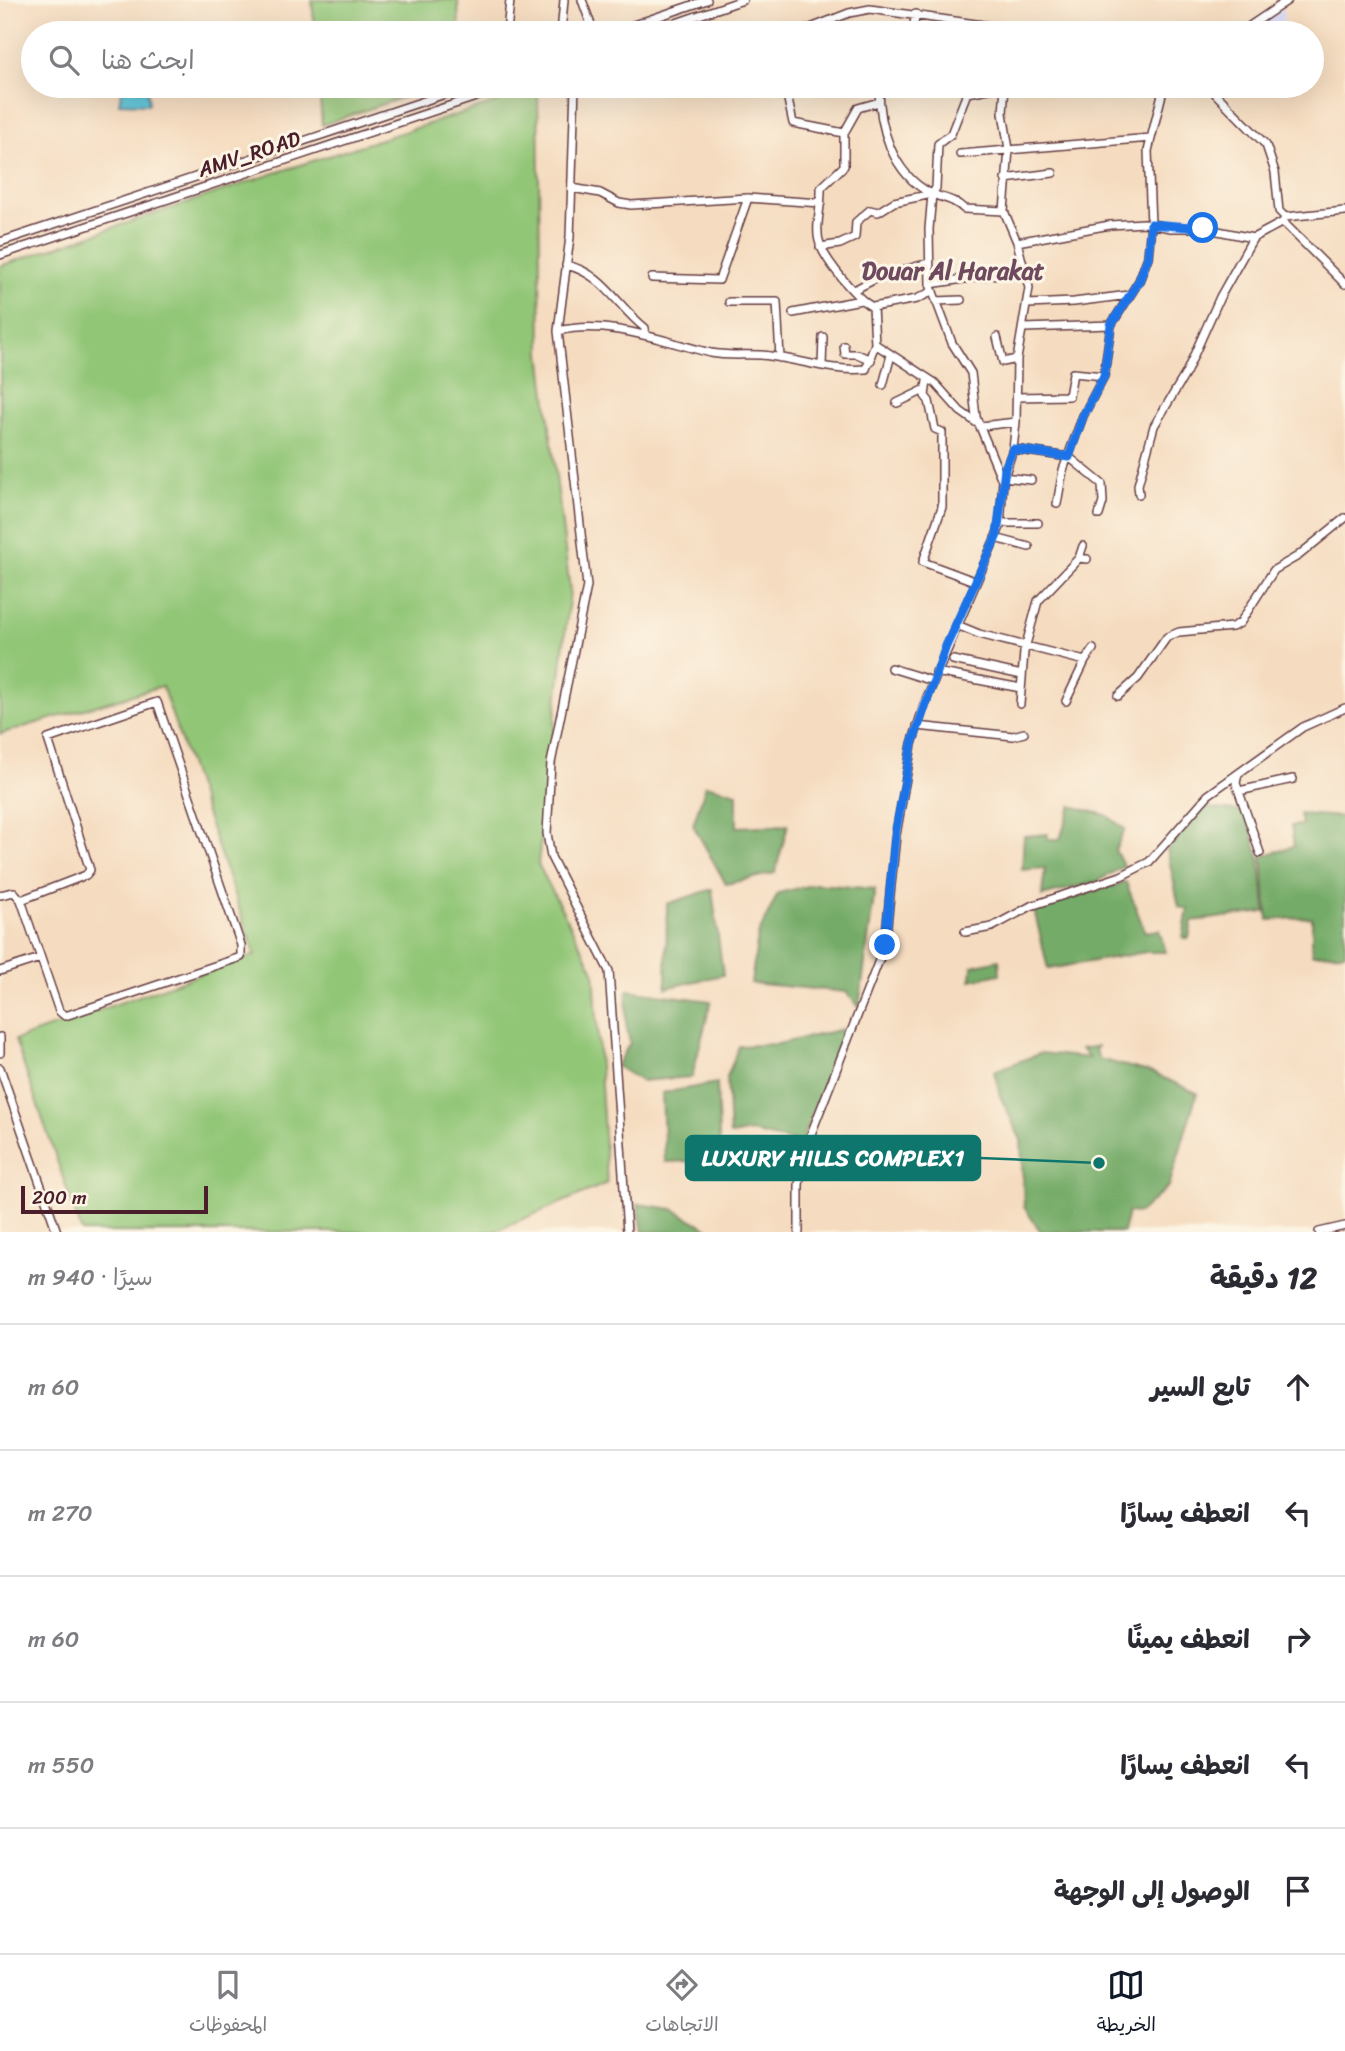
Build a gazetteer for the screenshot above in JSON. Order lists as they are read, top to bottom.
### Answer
{
  "streets": {
    "street": ["AMV_ROAD"]
  },
  "districts": ["Douar Al Harakat"],
  "places": ["LUXURY HILLS COMPLEX1"],
  "scale_bar": "200 m",
  "page": {
    "search": "ابحث هنا",
    "scale": "200 m",
    "heading": ["12 دقيقة", "سيرًا · 940 m"],
    "list": [
      ["تابع السير", "60 m"],
      ["انعطف يسارًا", "270 m"],
      ["انعطف يمينًا", "60 m"],
      ["انعطف يسارًا", "550 m"],
      "الوصول إلى الوجهة"
    ],
    "nav": ["الخريطة", "الاتجاهات", "المحفوظات"]
  }
}
